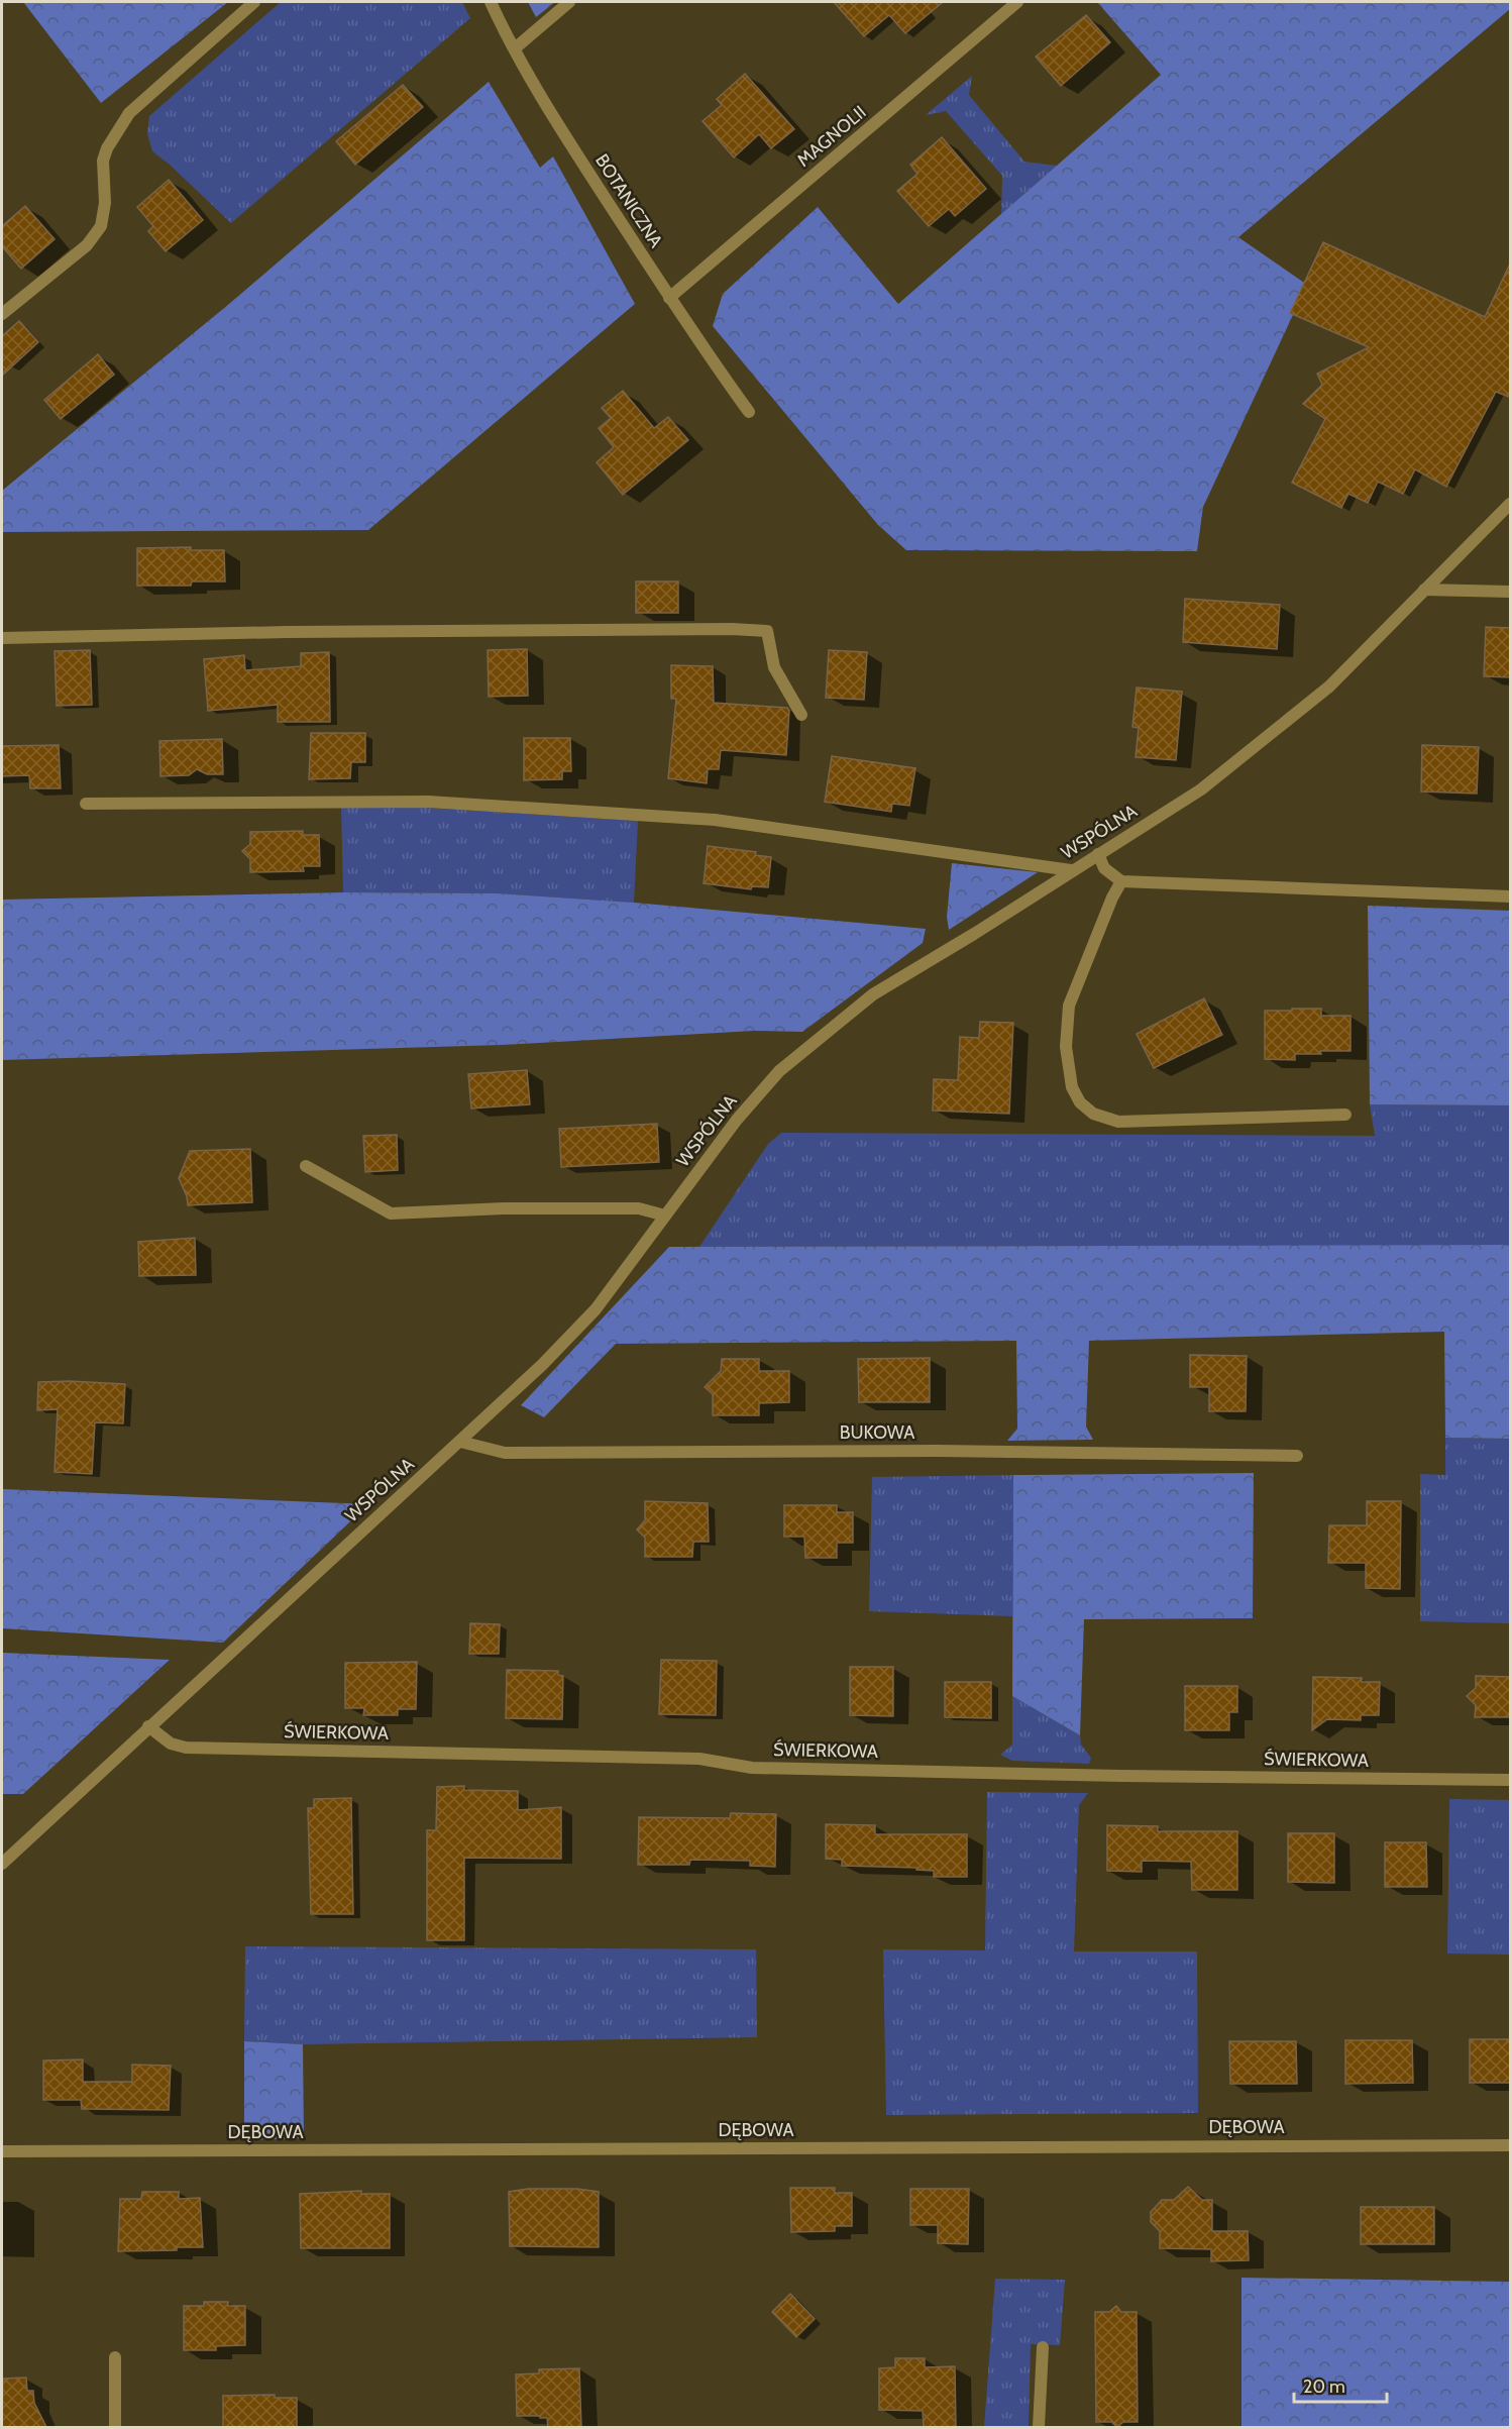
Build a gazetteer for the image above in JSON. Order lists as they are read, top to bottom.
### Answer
{
  "streets": {
    "street": [
      "MAGNOLII",
      "BOTANICZNA",
      "WSPÓLNA",
      "BUKOWA",
      "ŚWIERKOWA",
      "DĘBOWA"
    ]
  },
  "crossings": [
    ["MAGNOLII", "BOTANICZNA"],
    ["WSPÓLNA", "BUKOWA"],
    ["WSPÓLNA", "ŚWIERKOWA"]
  ],
  "scale_bar": "20 m"
}
